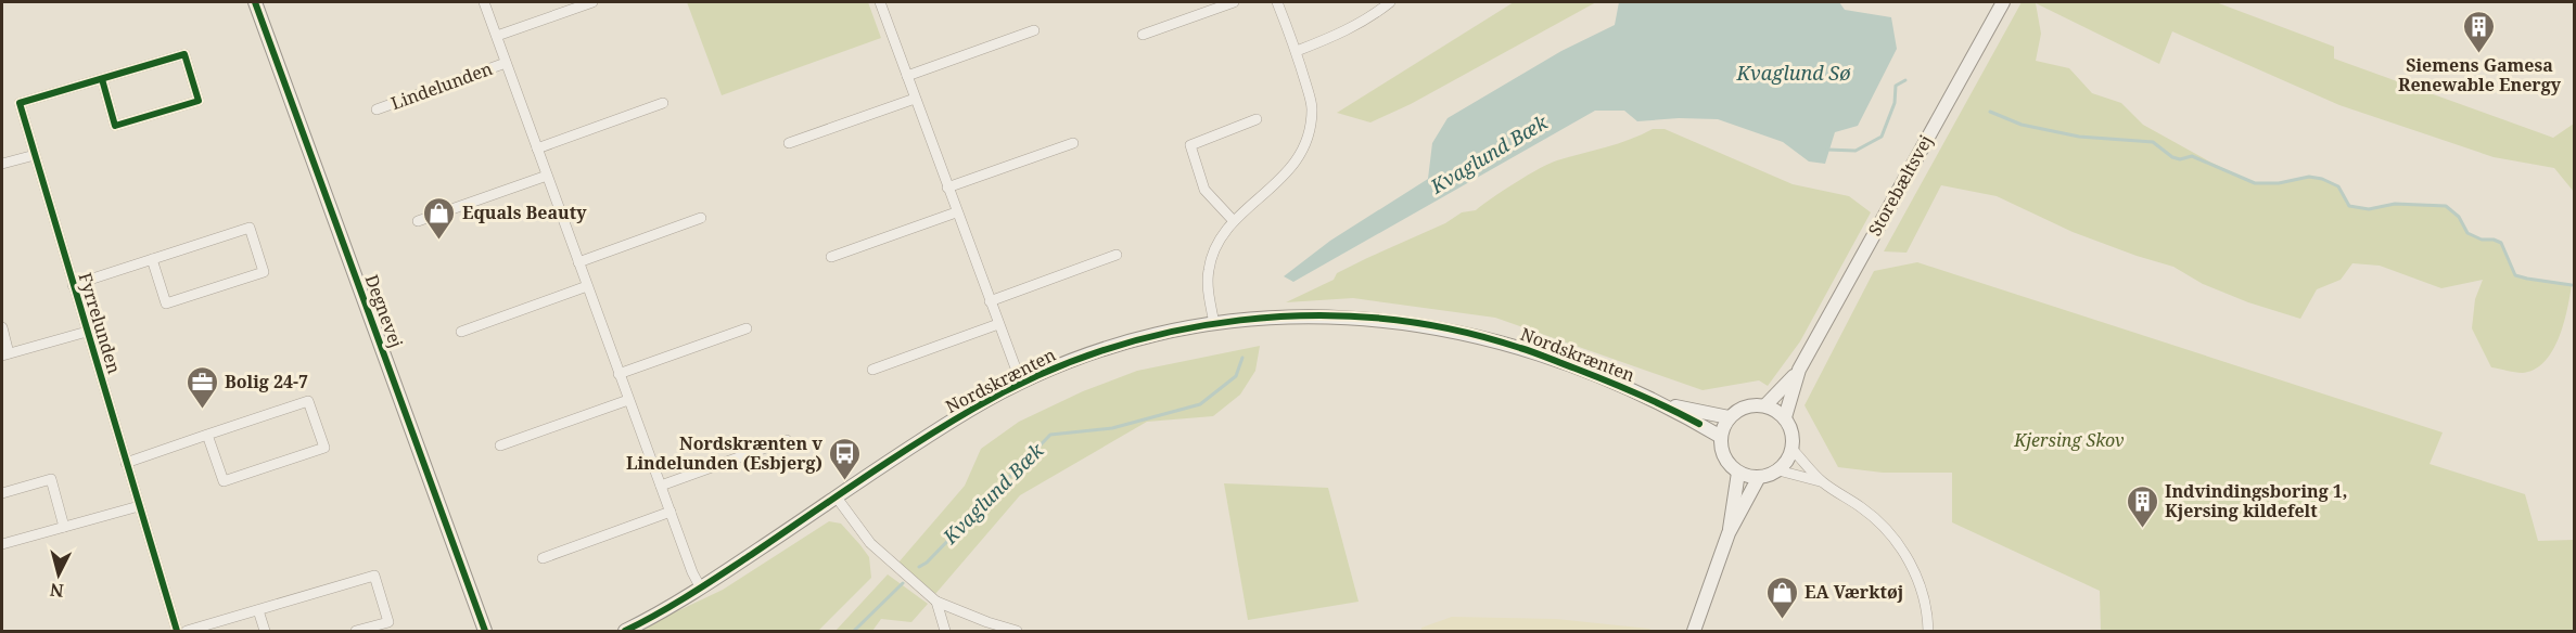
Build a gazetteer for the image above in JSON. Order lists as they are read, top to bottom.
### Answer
{
  "streets": {
    "street": [
      "Lindelunden",
      "Storebæltsvej",
      "Degnevej",
      "Fyrrelunden",
      "Nordskrænten"
    ]
  },
  "crossings": [
    ["Lindelunden", "Nordskrænten"],
    ["Storebæltsvej", "Nordskrænten"]
  ],
  "water": ["Kvaglund Sø", "Kvaglund Bæk"],
  "parks": ["Kjersing Skov"],
  "places": {
    "building": ["Siemens Gamesa Renewable Energy", "Indvindingsboring 1, Kjersing kildefelt"],
    "shop": ["Equals Beauty", "EA Værktøj"],
    "office": ["Bolig 24-7"],
    "bus stop": ["Nordskrænten v Lindelunden (Esbjerg)"]
  },
  "north": "bottom"
}
